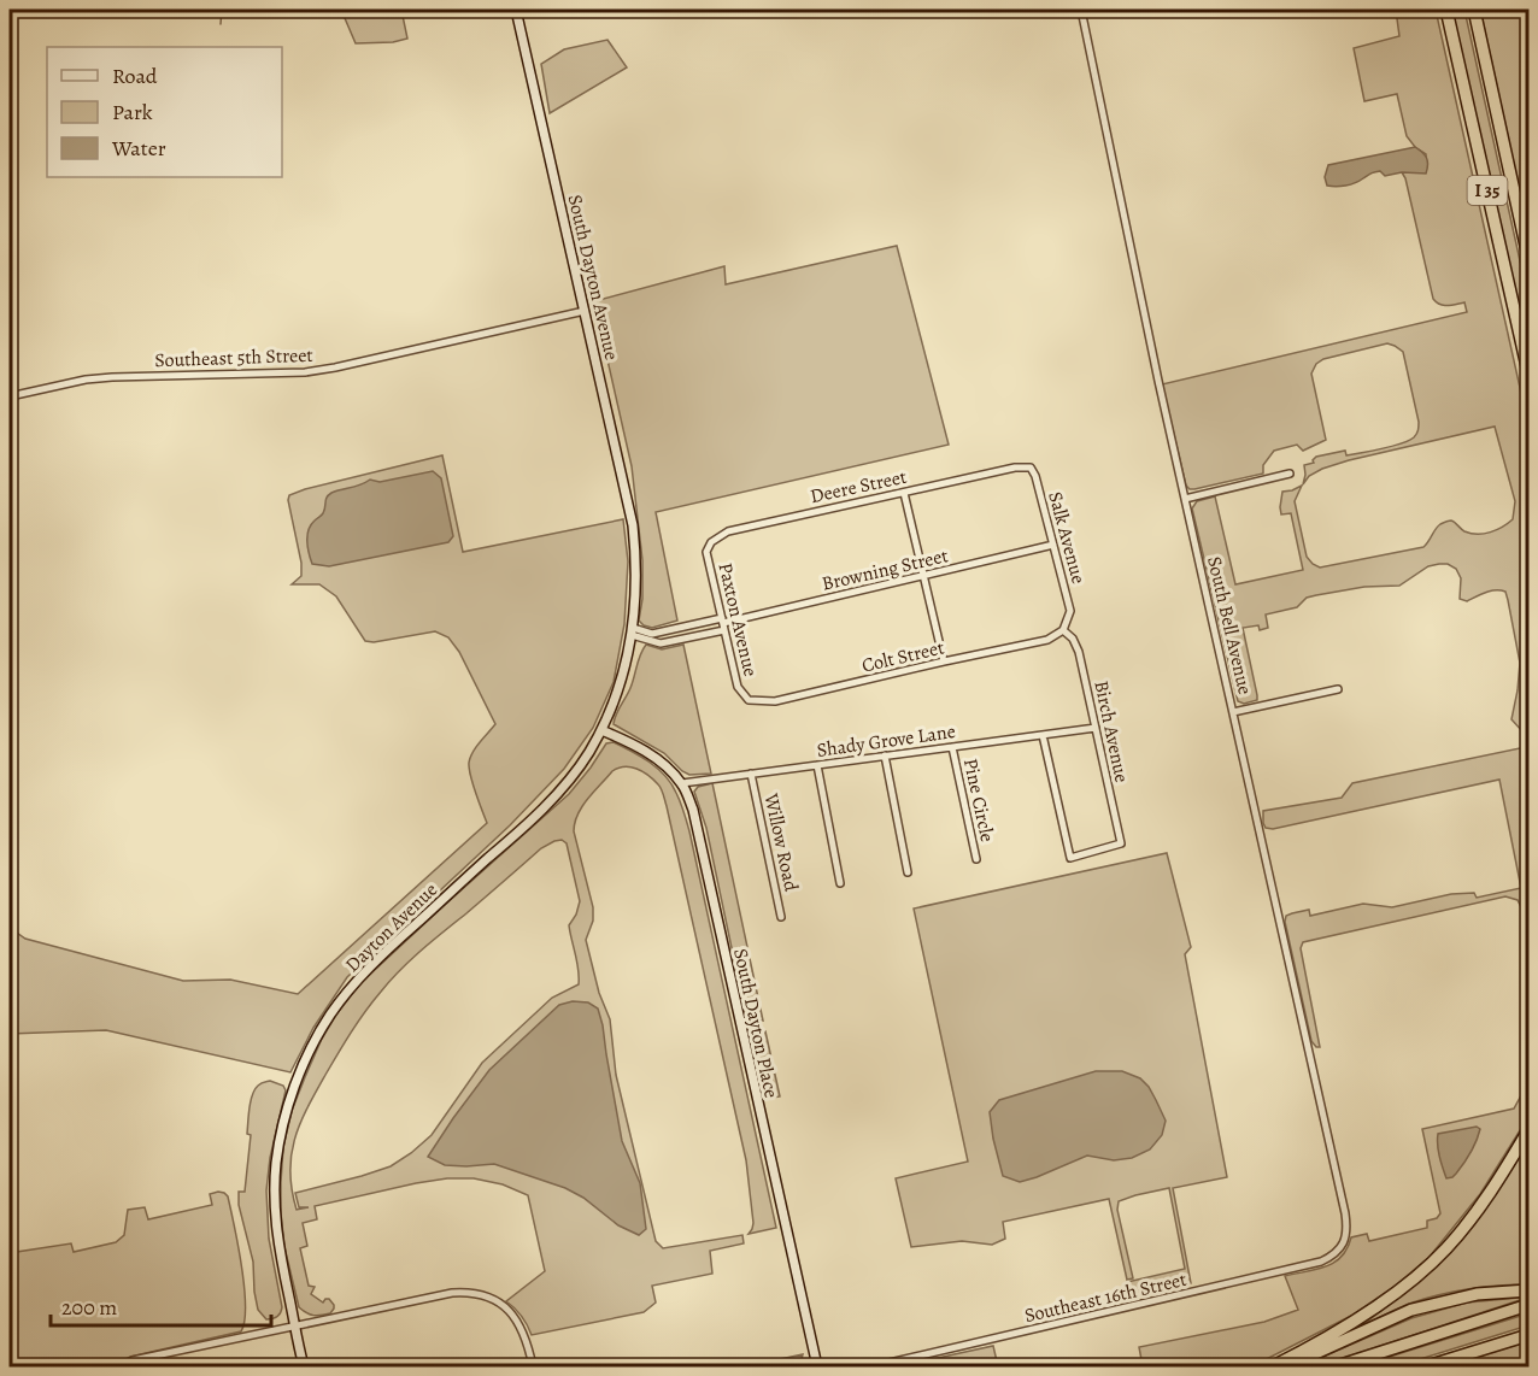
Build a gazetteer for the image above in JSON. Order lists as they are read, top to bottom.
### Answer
{
  "streets": {
    "highway": ["I 35"],
    "main road": ["South Dayton Avenue", "Dayton Avenue", "South Dayton Place"],
    "street": [
      "Southeast 5th Street",
      "Deere Street",
      "Salk Avenue",
      "Browning Street",
      "Paxton Avenue",
      "South Bell Avenue",
      "Colt Street",
      "Birch Avenue",
      "Shady Grove Lane",
      "Pine Circle",
      "Willow Road",
      "Southeast 16th Street"
    ]
  },
  "crossings": [
    ["South Dayton Avenue", "Southeast 5th Street"],
    ["South Dayton Avenue", "Dayton Avenue"],
    ["Deere Street", "Salk Avenue"],
    ["Deere Street", "Paxton Avenue"],
    ["Salk Avenue", "Browning Street"],
    ["Salk Avenue", "Colt Street"],
    ["Salk Avenue", "Birch Avenue"],
    ["Browning Street", "Paxton Avenue"],
    ["Browning Street", "Dayton Avenue"],
    ["Paxton Avenue", "Colt Street"],
    ["South Bell Avenue", "Southeast 16th Street"],
    ["Colt Street", "Birch Avenue"],
    ["Birch Avenue", "Shady Grove Lane"],
    ["Shady Grove Lane", "Pine Circle"],
    ["Shady Grove Lane", "Willow Road"],
    ["Shady Grove Lane", "South Dayton Place"],
    ["Dayton Avenue", "South Dayton Place"]
  ],
  "legend": ["Road", "Park", "Water"],
  "scale_bar": "200 m"
}
